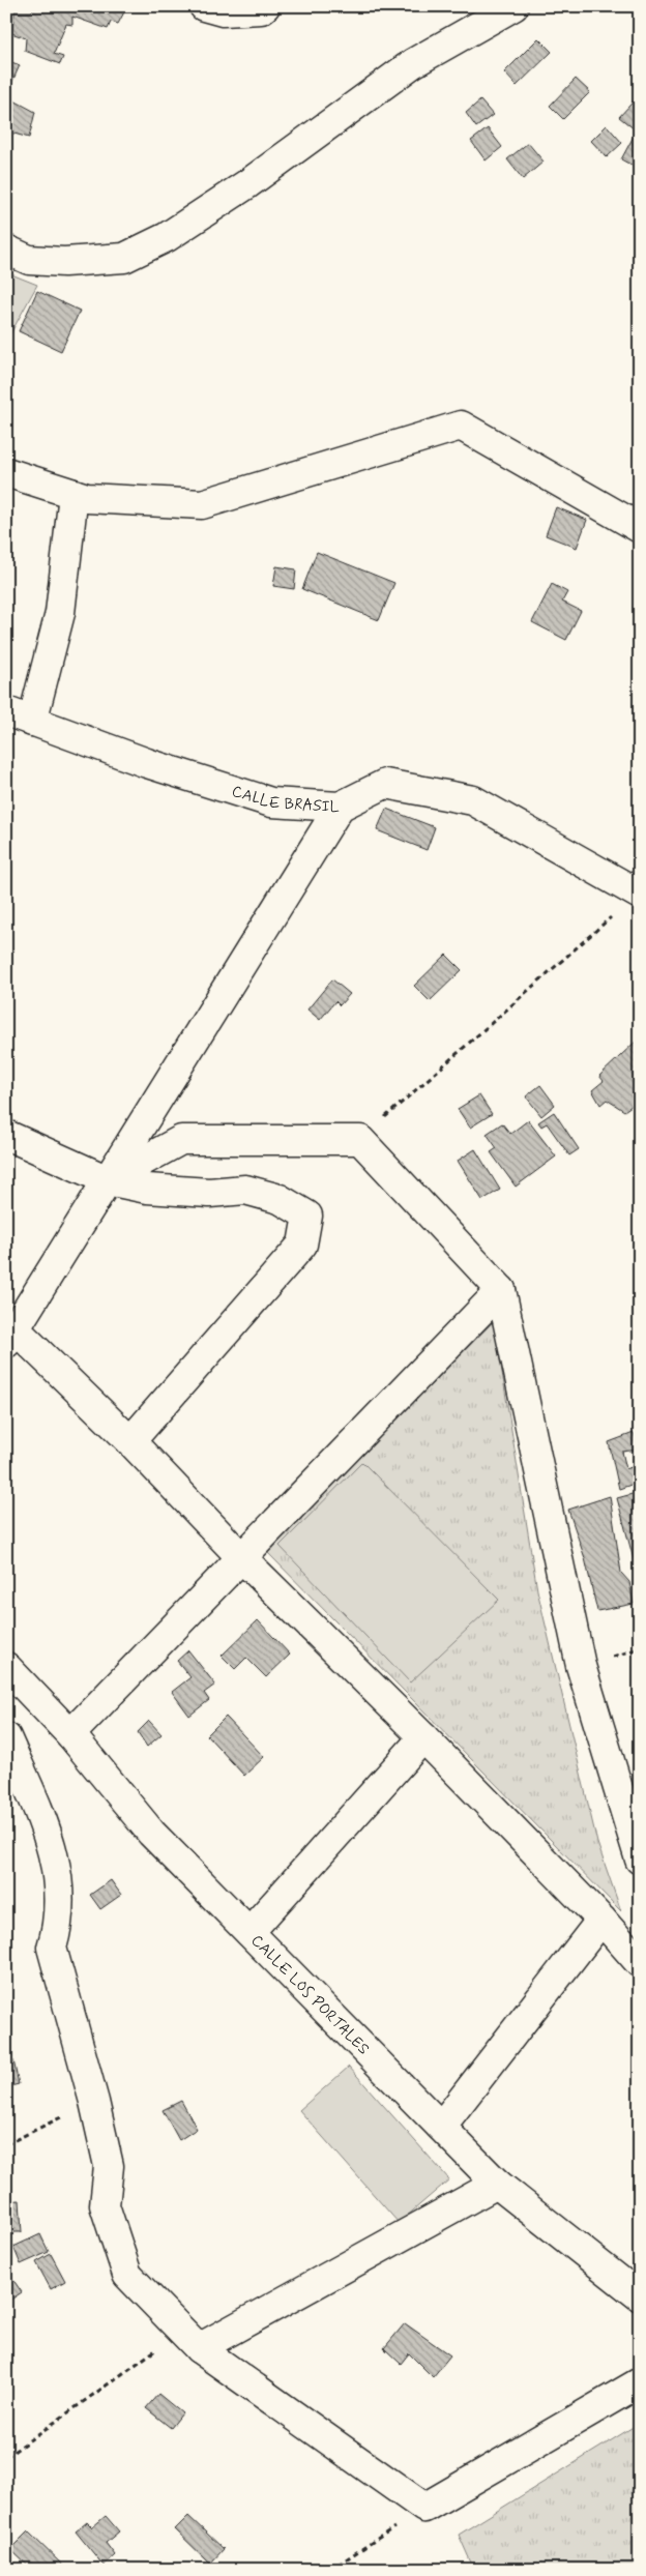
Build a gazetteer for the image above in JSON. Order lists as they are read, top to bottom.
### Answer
{
  "streets": {
    "street": ["CALLE BRASIL", "CALLE LOS PORTALES"]
  }
}
